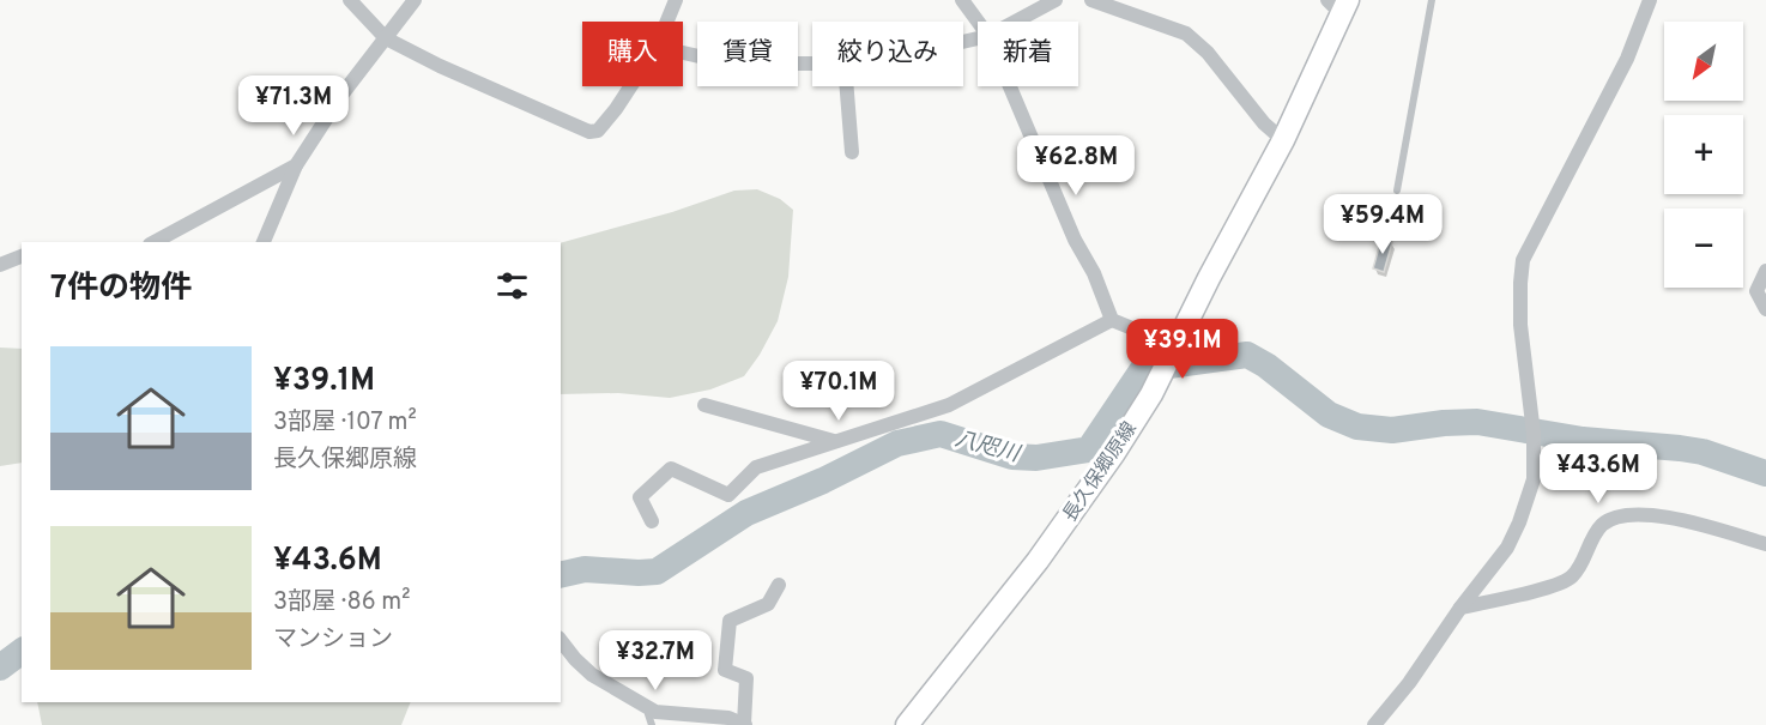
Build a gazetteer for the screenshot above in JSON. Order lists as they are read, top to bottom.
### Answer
{
  "streets": {
    "main road": ["長久保郷原線"]
  },
  "water": ["八咫川"],
  "north": "bottom left",
  "page": {
    "map_buttons": ["+", "−"],
    "chip": [
      "購入",
      "賃貸",
      "絞り込み",
      "新着"
    ],
    "price": [
      "¥71.3M",
      "¥62.8M",
      "¥59.4M",
      "¥39.1M",
      "¥70.1M",
      "¥43.6M",
      "¥32.7M"
    ],
    "heading": "7件の物件",
    "list": [
      {
        "name": "¥39.1M",
        "note": "3部屋 · 107 m² · 長久保郷原線"
      },
      {
        "name": "¥43.6M",
        "note": "3部屋 · 86 m² · マンション"
      }
    ]
  }
}
